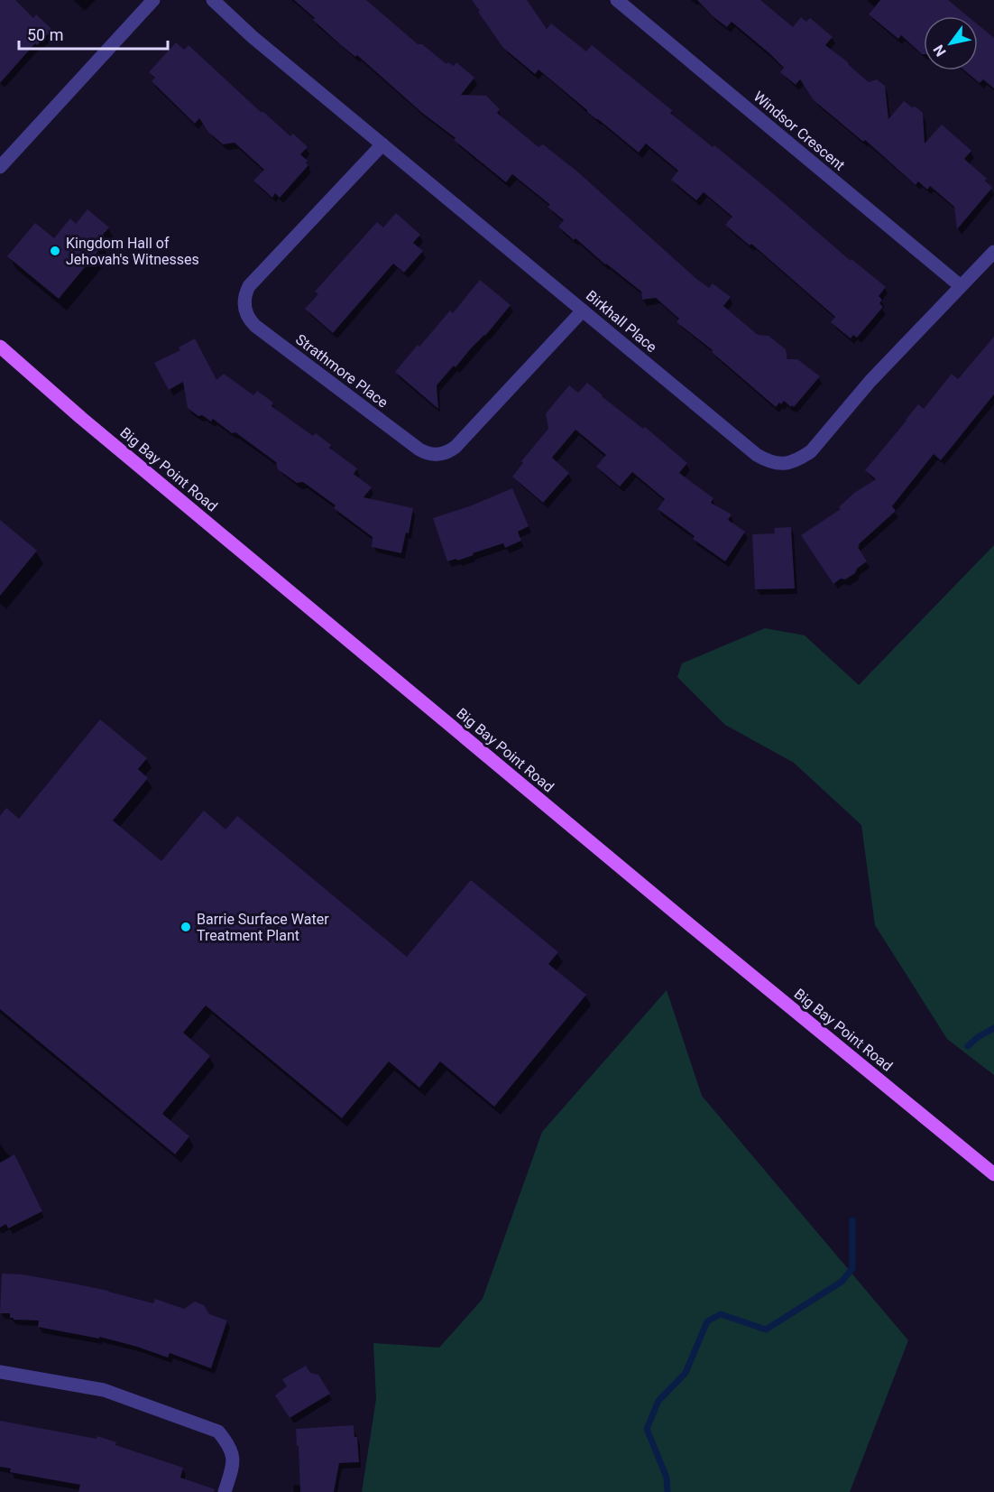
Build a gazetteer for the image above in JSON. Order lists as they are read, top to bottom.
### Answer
{
  "streets": {
    "main road": ["Big Bay Point Road"],
    "street": ["Windsor Crescent", "Birkhall Place", "Strathmore Place"]
  },
  "crossings": [
    ["Windsor Crescent", "Birkhall Place"],
    ["Birkhall Place", "Strathmore Place"]
  ],
  "places": ["Kingdom Hall of Jehovah's Witnesses", "Barrie Surface Water Treatment Plant"],
  "scale_bar": "50 m",
  "north": "bottom left"
}
